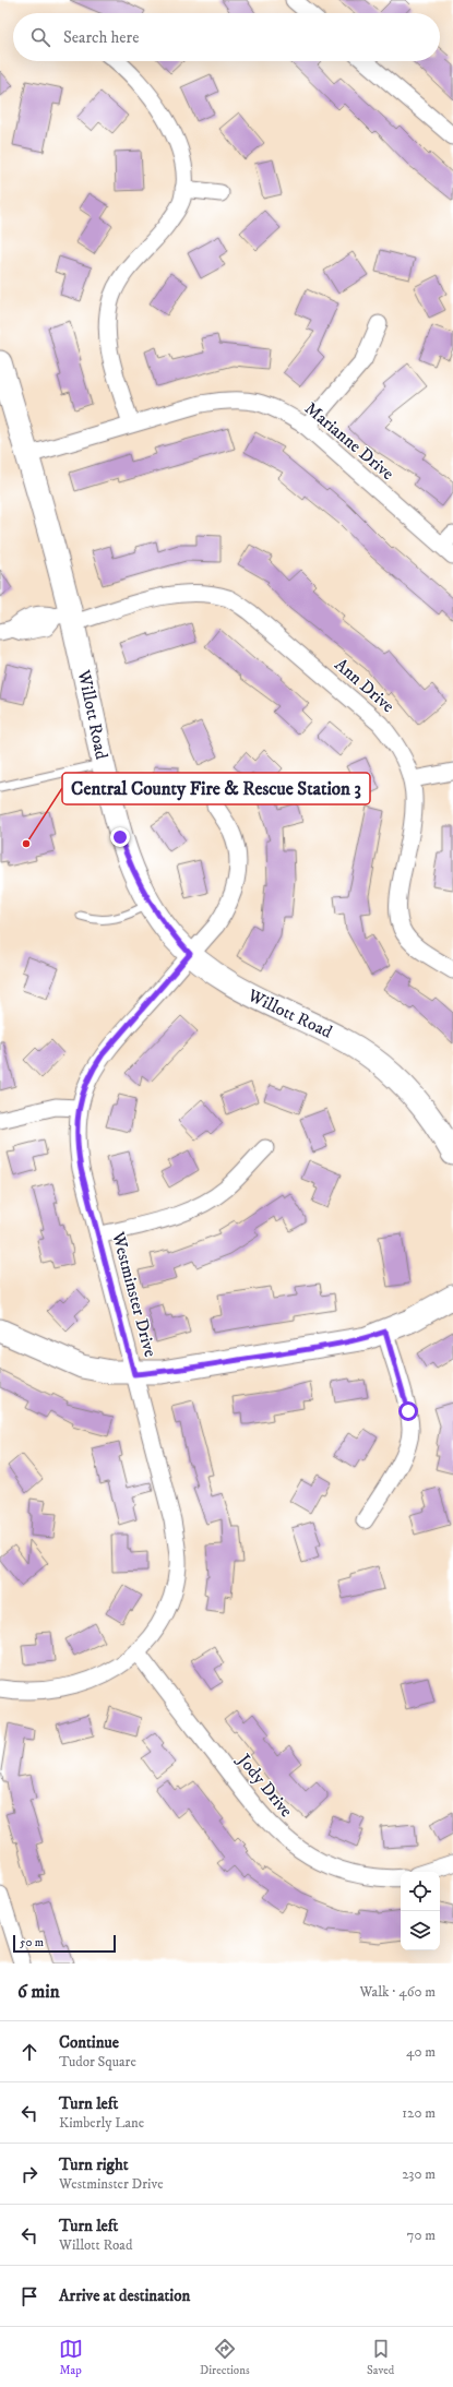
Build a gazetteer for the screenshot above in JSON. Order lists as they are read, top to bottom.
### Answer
{
  "streets": {
    "main road": ["Willott Road"],
    "street": [
      "Marianne Drive",
      "Ann Drive",
      "Westminster Drive",
      "Jody Drive"
    ]
  },
  "crossings": [
    ["Marianne Drive", "Willott Road"],
    ["Ann Drive", "Willott Road"],
    ["Willott Road", "Westminster Drive"],
    ["Westminster Drive", "Jody Drive"]
  ],
  "places": ["Central County Fire & Rescue Station 3"],
  "scale_bar": "50 m",
  "page": {
    "search": "Search here",
    "scale": "50 m",
    "heading": ["6 min", "Walk · 460 m"],
    "list": [
      ["Continue", "Tudor Square", "40 m"],
      ["Turn left", "Kimberly Lane", "120 m"],
      ["Turn right", "Westminster Drive", "230 m"],
      ["Turn left", "Willott Road", "70 m"],
      "Arrive at destination"
    ],
    "nav": ["Map", "Directions", "Saved"]
  }
}
